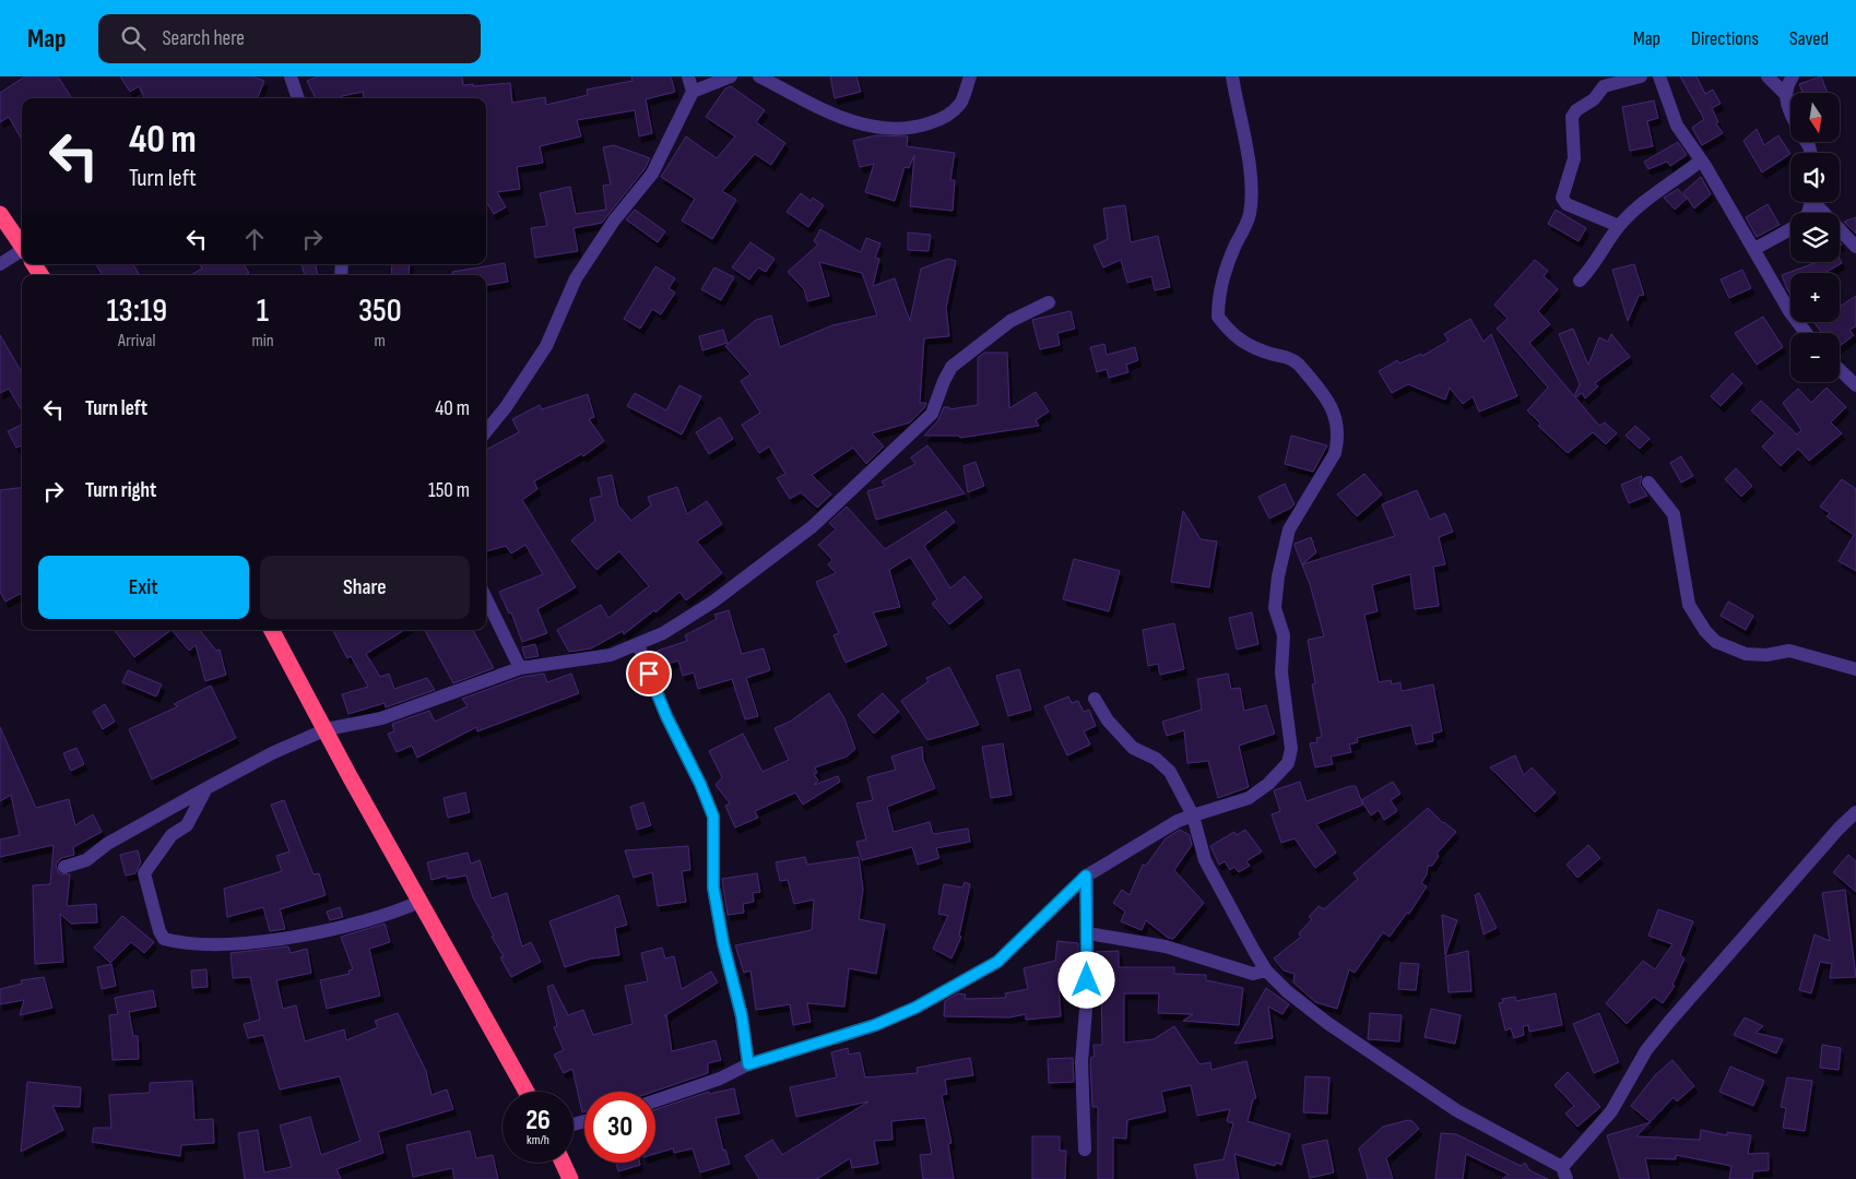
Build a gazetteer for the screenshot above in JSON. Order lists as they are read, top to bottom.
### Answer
{
  "north": "bottom",
  "page": {
    "header": "Map",
    "search": "Search here",
    "nav": ["Map", "Directions", "Saved"],
    "map_buttons": ["+", "−"],
    "turn": ["40 m", "Turn left"],
    "eta": [
      "13:19",
      "Arrival",
      "1",
      "min",
      "350",
      "m"
    ],
    "list": [
      {
        "name": "Turn left",
        "value": "40 m"
      },
      {
        "name": "Turn right",
        "value": "150 m"
      }
    ],
    "buttons": ["Exit", "Share"],
    "speed": "26 km/h",
    "limit": "30"
  }
}
